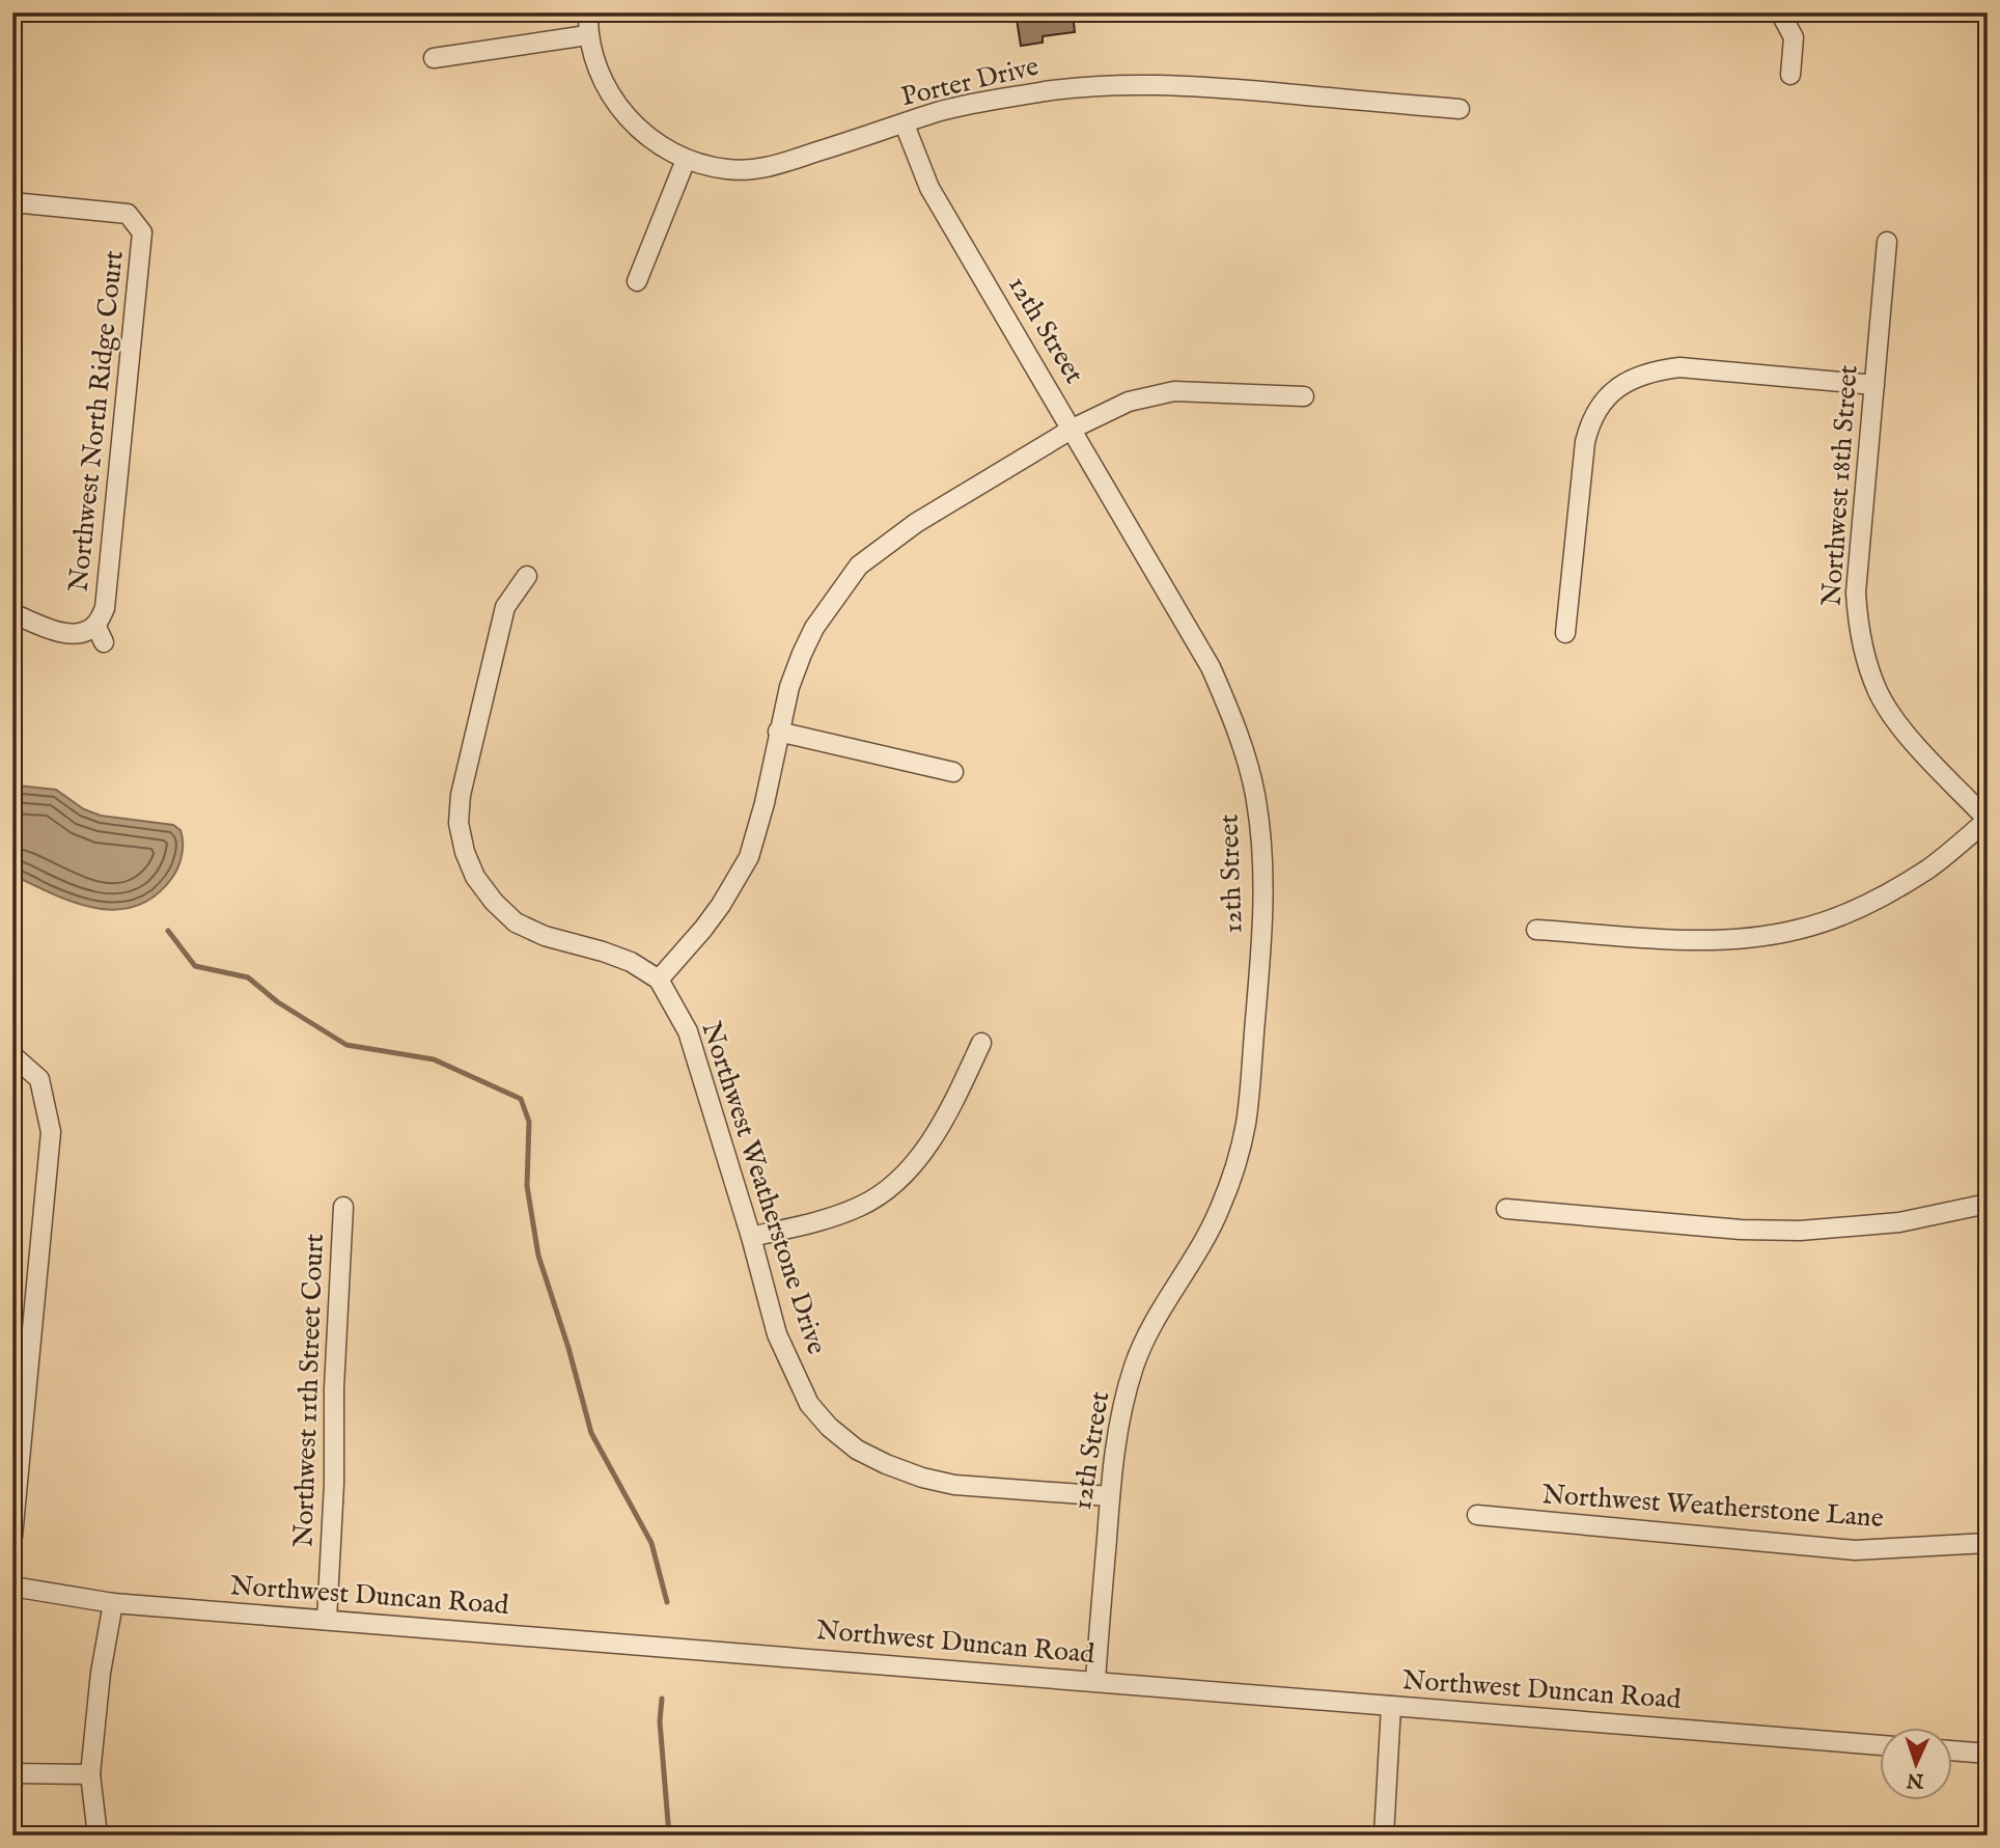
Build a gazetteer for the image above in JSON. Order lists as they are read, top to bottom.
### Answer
{
  "streets": {
    "street": [
      "Porter Drive",
      "12th Street",
      "Northwest North Ridge Court",
      "Northwest 18th Street",
      "Northwest Weatherstone Drive",
      "Northwest 11th Street Court",
      "Northwest Weatherstone Lane",
      "Northwest Duncan Road"
    ]
  },
  "crossings": [
    ["Porter Drive", "12th Street"],
    ["12th Street", "Northwest Weatherstone Drive"],
    ["12th Street", "Northwest Duncan Road"],
    ["Northwest 11th Street Court", "Northwest Duncan Road"]
  ],
  "north": "bottom"
}
